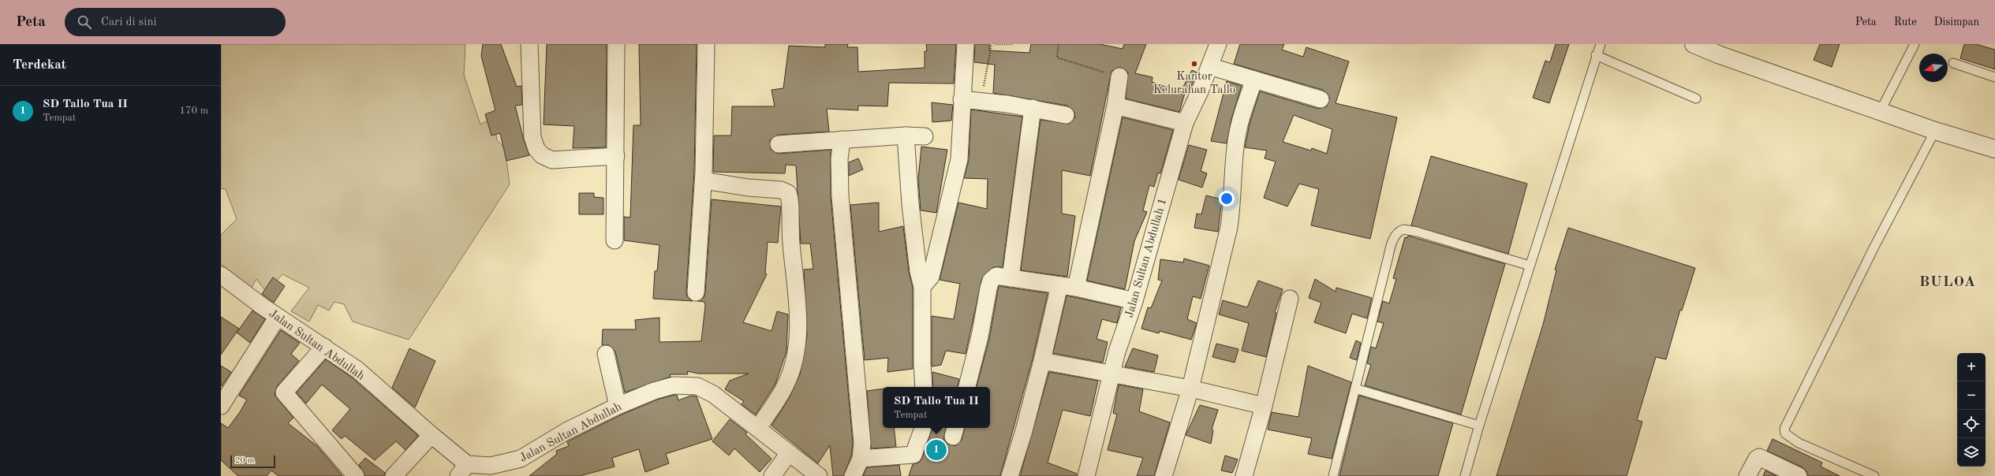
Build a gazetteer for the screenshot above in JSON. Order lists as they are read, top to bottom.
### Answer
{
  "streets": {
    "street": ["Jalan Sultan Abdullah 1", "Jalan Sultan Abdullah"]
  },
  "districts": ["BULOA"],
  "places": ["Kantor Kelurahan Tallo"],
  "scale_bar": "20 m",
  "north": "left",
  "page": {
    "header": "Peta",
    "search": "Cari di sini",
    "nav": ["Peta", "Rute", "Disimpan"],
    "heading": "Terdekat",
    "list": [
      {
        "mark": "1",
        "name": "SD Tallo Tua II",
        "note": "Tempat",
        "value": "170 m"
      }
    ],
    "map_buttons": ["+", "−"],
    "popup": ["SD Tallo Tua II", "Tempat"],
    "pins": "1",
    "scale": "20 m"
  }
}
